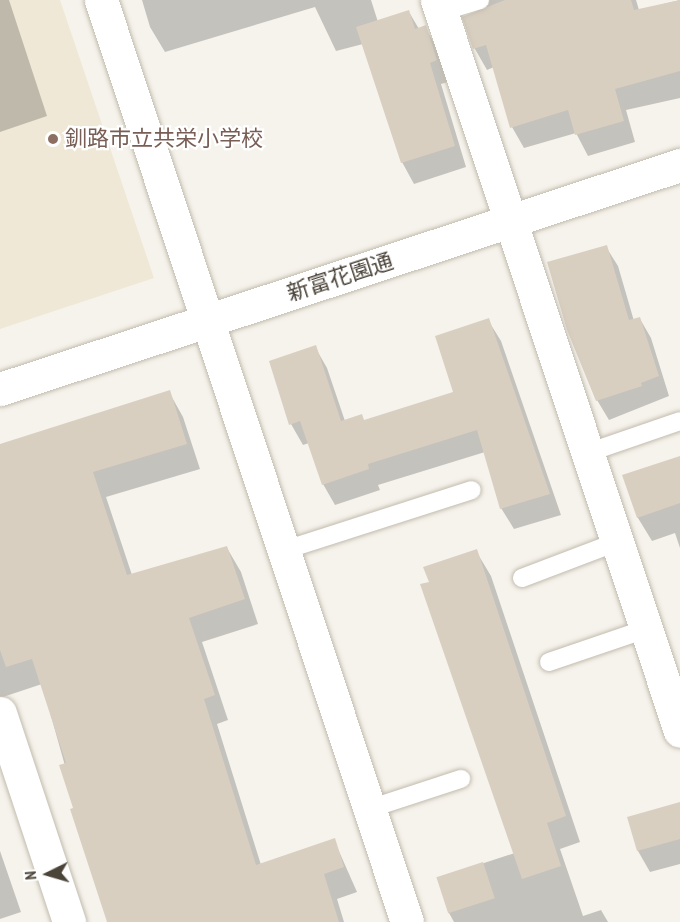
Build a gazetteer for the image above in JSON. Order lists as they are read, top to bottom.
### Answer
{
  "streets": {
    "street": ["新富花園通"]
  },
  "places": ["釧路市立共栄小学校"],
  "north": "left"
}
